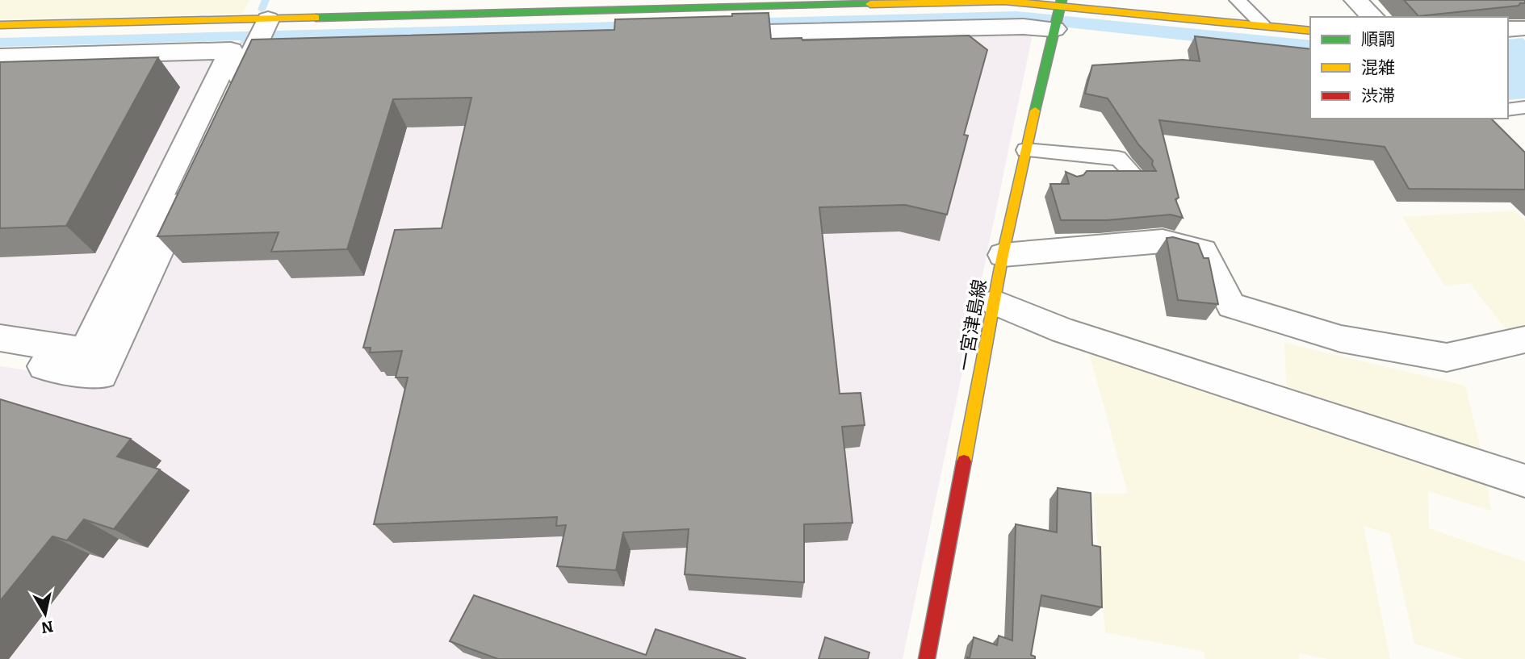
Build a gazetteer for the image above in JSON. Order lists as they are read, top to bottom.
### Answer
{
  "streets": {
    "street": ["一宮津島線"]
  },
  "legend": ["順調", "混雑", "渋滞"],
  "north": "bottom"
}
